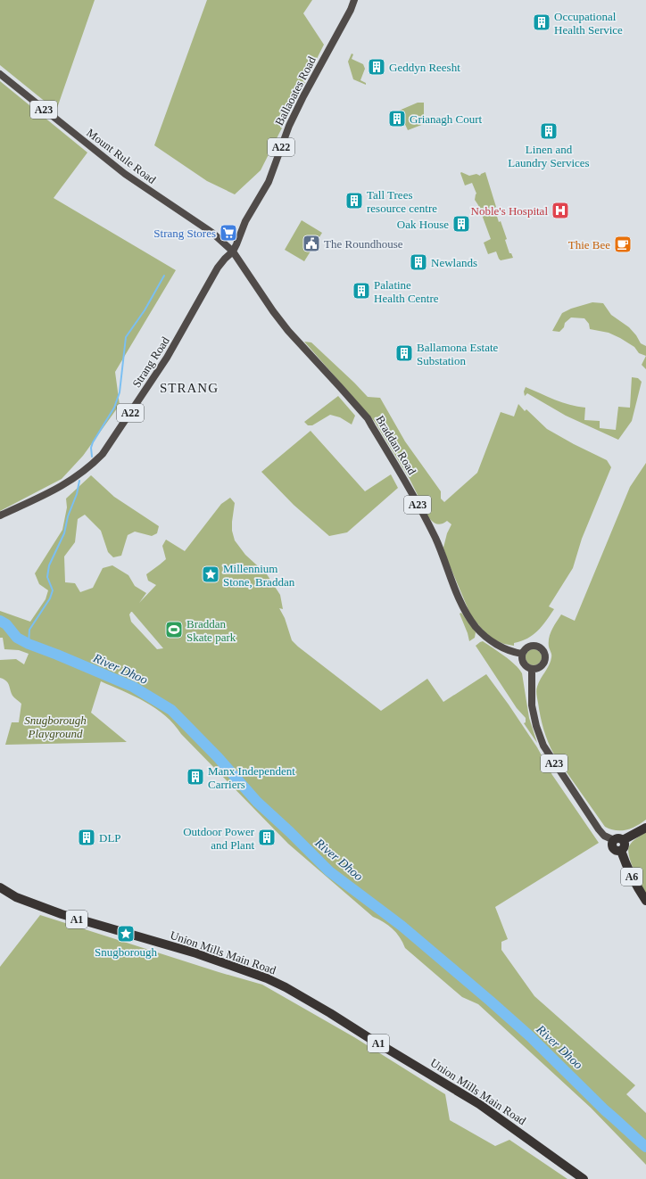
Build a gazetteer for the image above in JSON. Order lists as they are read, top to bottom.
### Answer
{
  "streets": {
    "highway": ["A6", "A1", "Union Mills Main Road"],
    "main road": [
      "Ballaoates Road",
      "A23",
      "A22",
      "Mount Rule Road",
      "Strang Road",
      "Braddan Road"
    ]
  },
  "crossings": [
    ["Ballaoates Road", "Mount Rule Road"],
    ["Ballaoates Road", "Strang Road"],
    ["Ballaoates Road", "Braddan Road"],
    ["A23", "Braddan Road"],
    ["A23", "A6"],
    ["Mount Rule Road", "Strang Road"],
    ["Mount Rule Road", "Braddan Road"],
    ["Strang Road", "Braddan Road"]
  ],
  "districts": ["STRANG"],
  "water": ["River Dhoo"],
  "parks": ["Snugborough Playground"],
  "places": {
    "building": [
      "Occupational Health Service",
      "Geddyn Reesht",
      "Grianagh Court",
      "Linen and Laundry Services",
      "Tall Trees resource centre",
      "Oak House",
      "Newlands",
      "Palatine Health Centre",
      "Ballamona Estate Substation",
      "Manx Independent Carriers",
      "DLP",
      "Outdoor Power and Plant"
    ],
    "hospital": ["Noble's Hospital"],
    "supermarket": ["Strang Stores"],
    "public building": ["The Roundhouse"],
    "cafe": ["Thie Bee"],
    "place": ["Millennium Stone, Braddan", "Snugborough"],
    "sports": ["Braddan Skate park"]
  }
}
